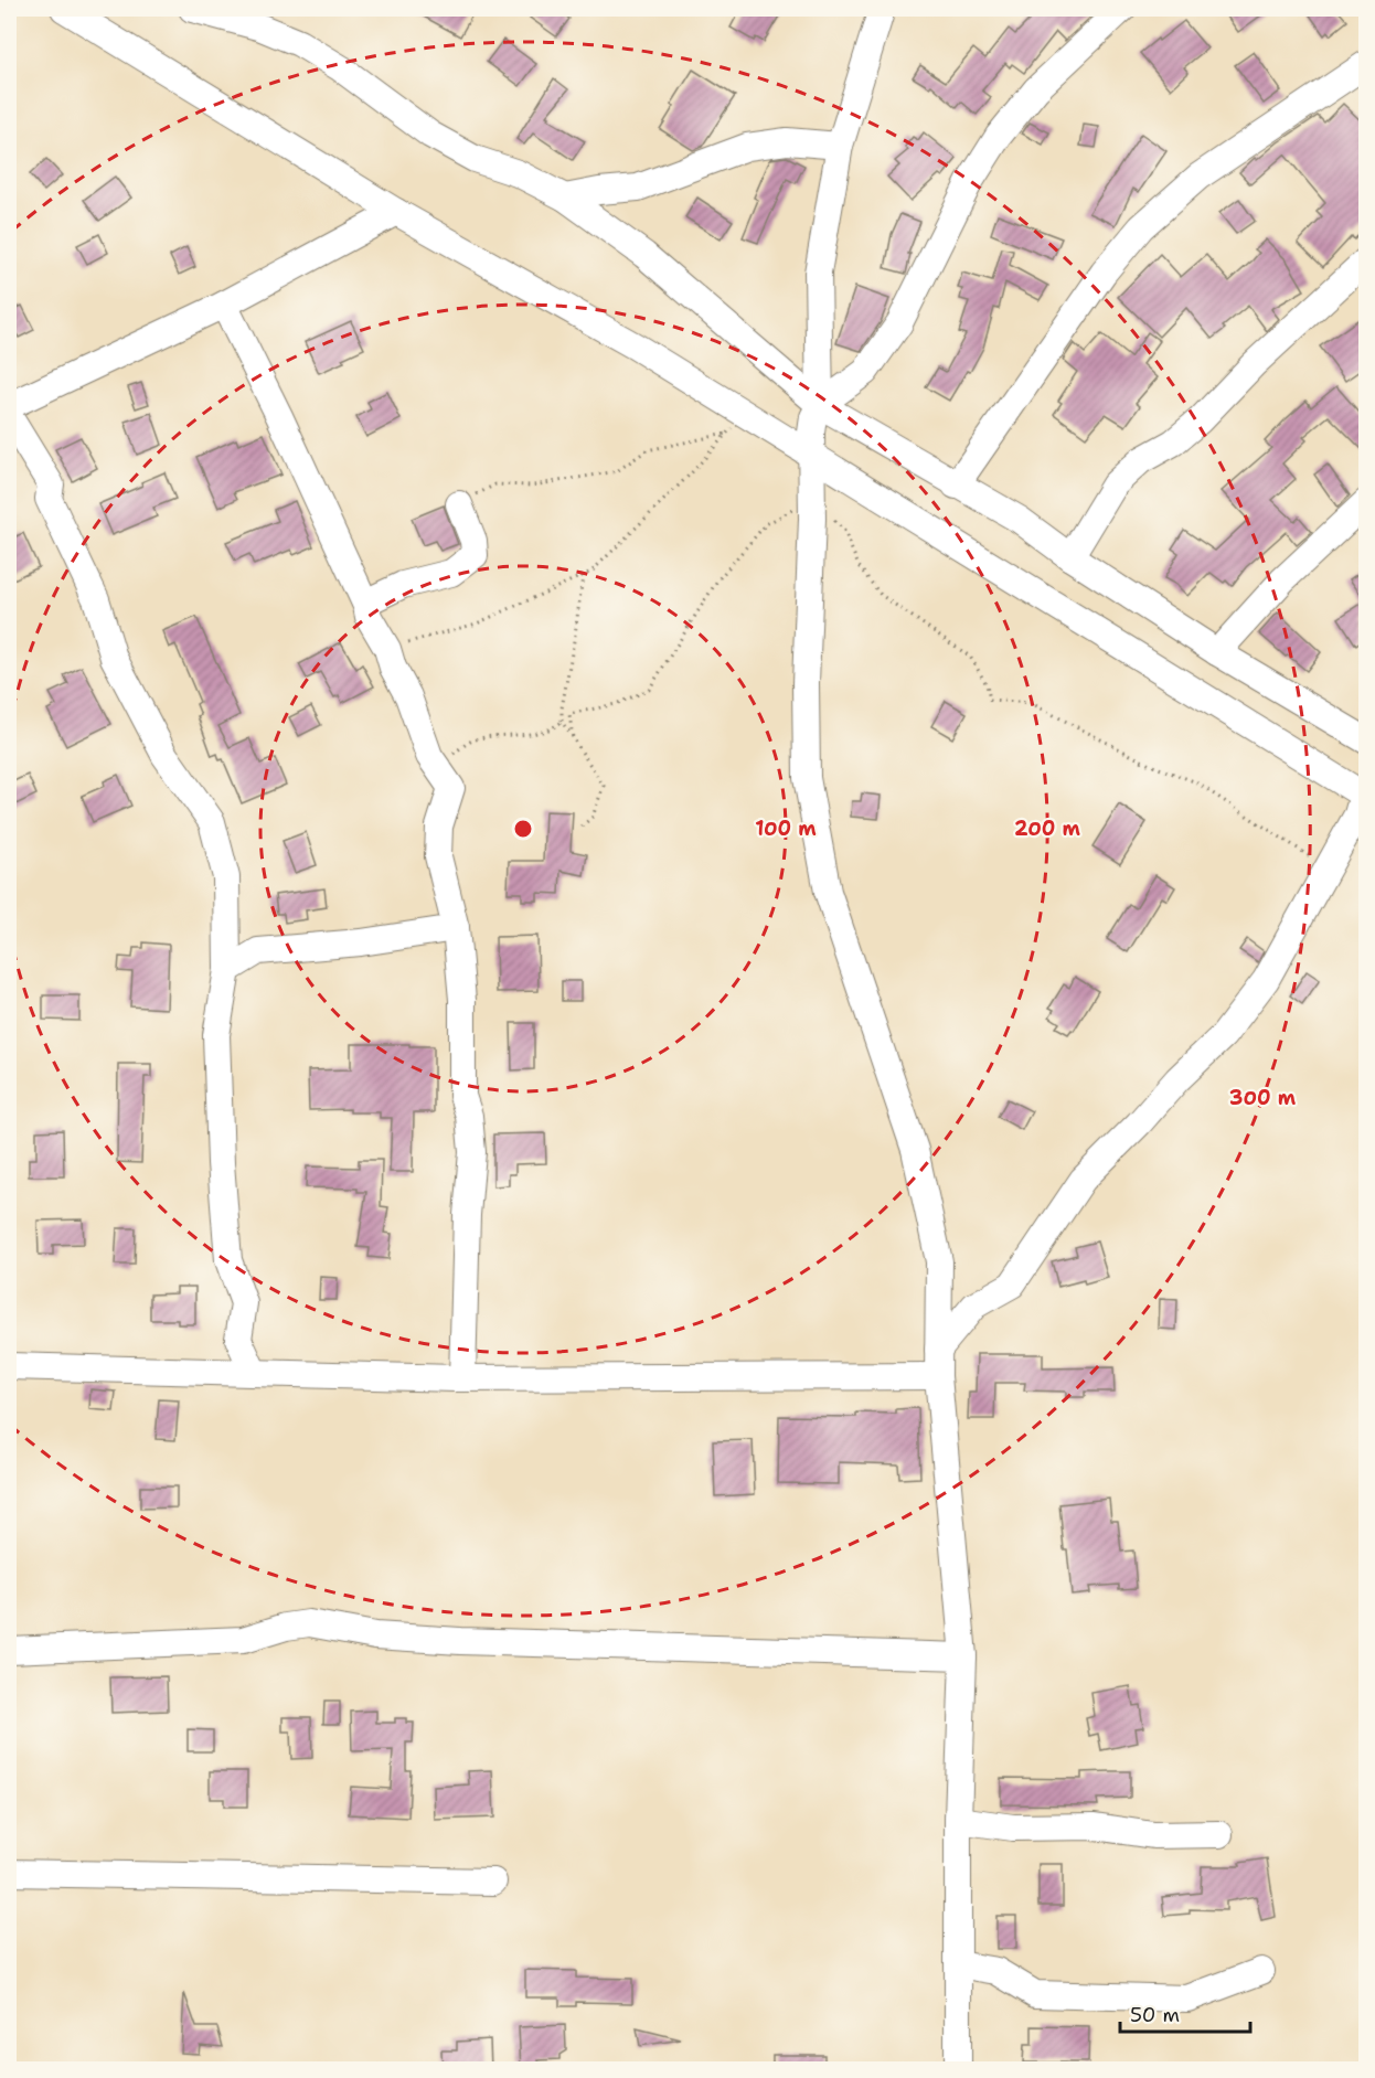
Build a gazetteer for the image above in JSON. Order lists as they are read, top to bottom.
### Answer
{
  "scale_bar": "50 m",
  "rings": ["100 m", "200 m", "300 m"]
}
